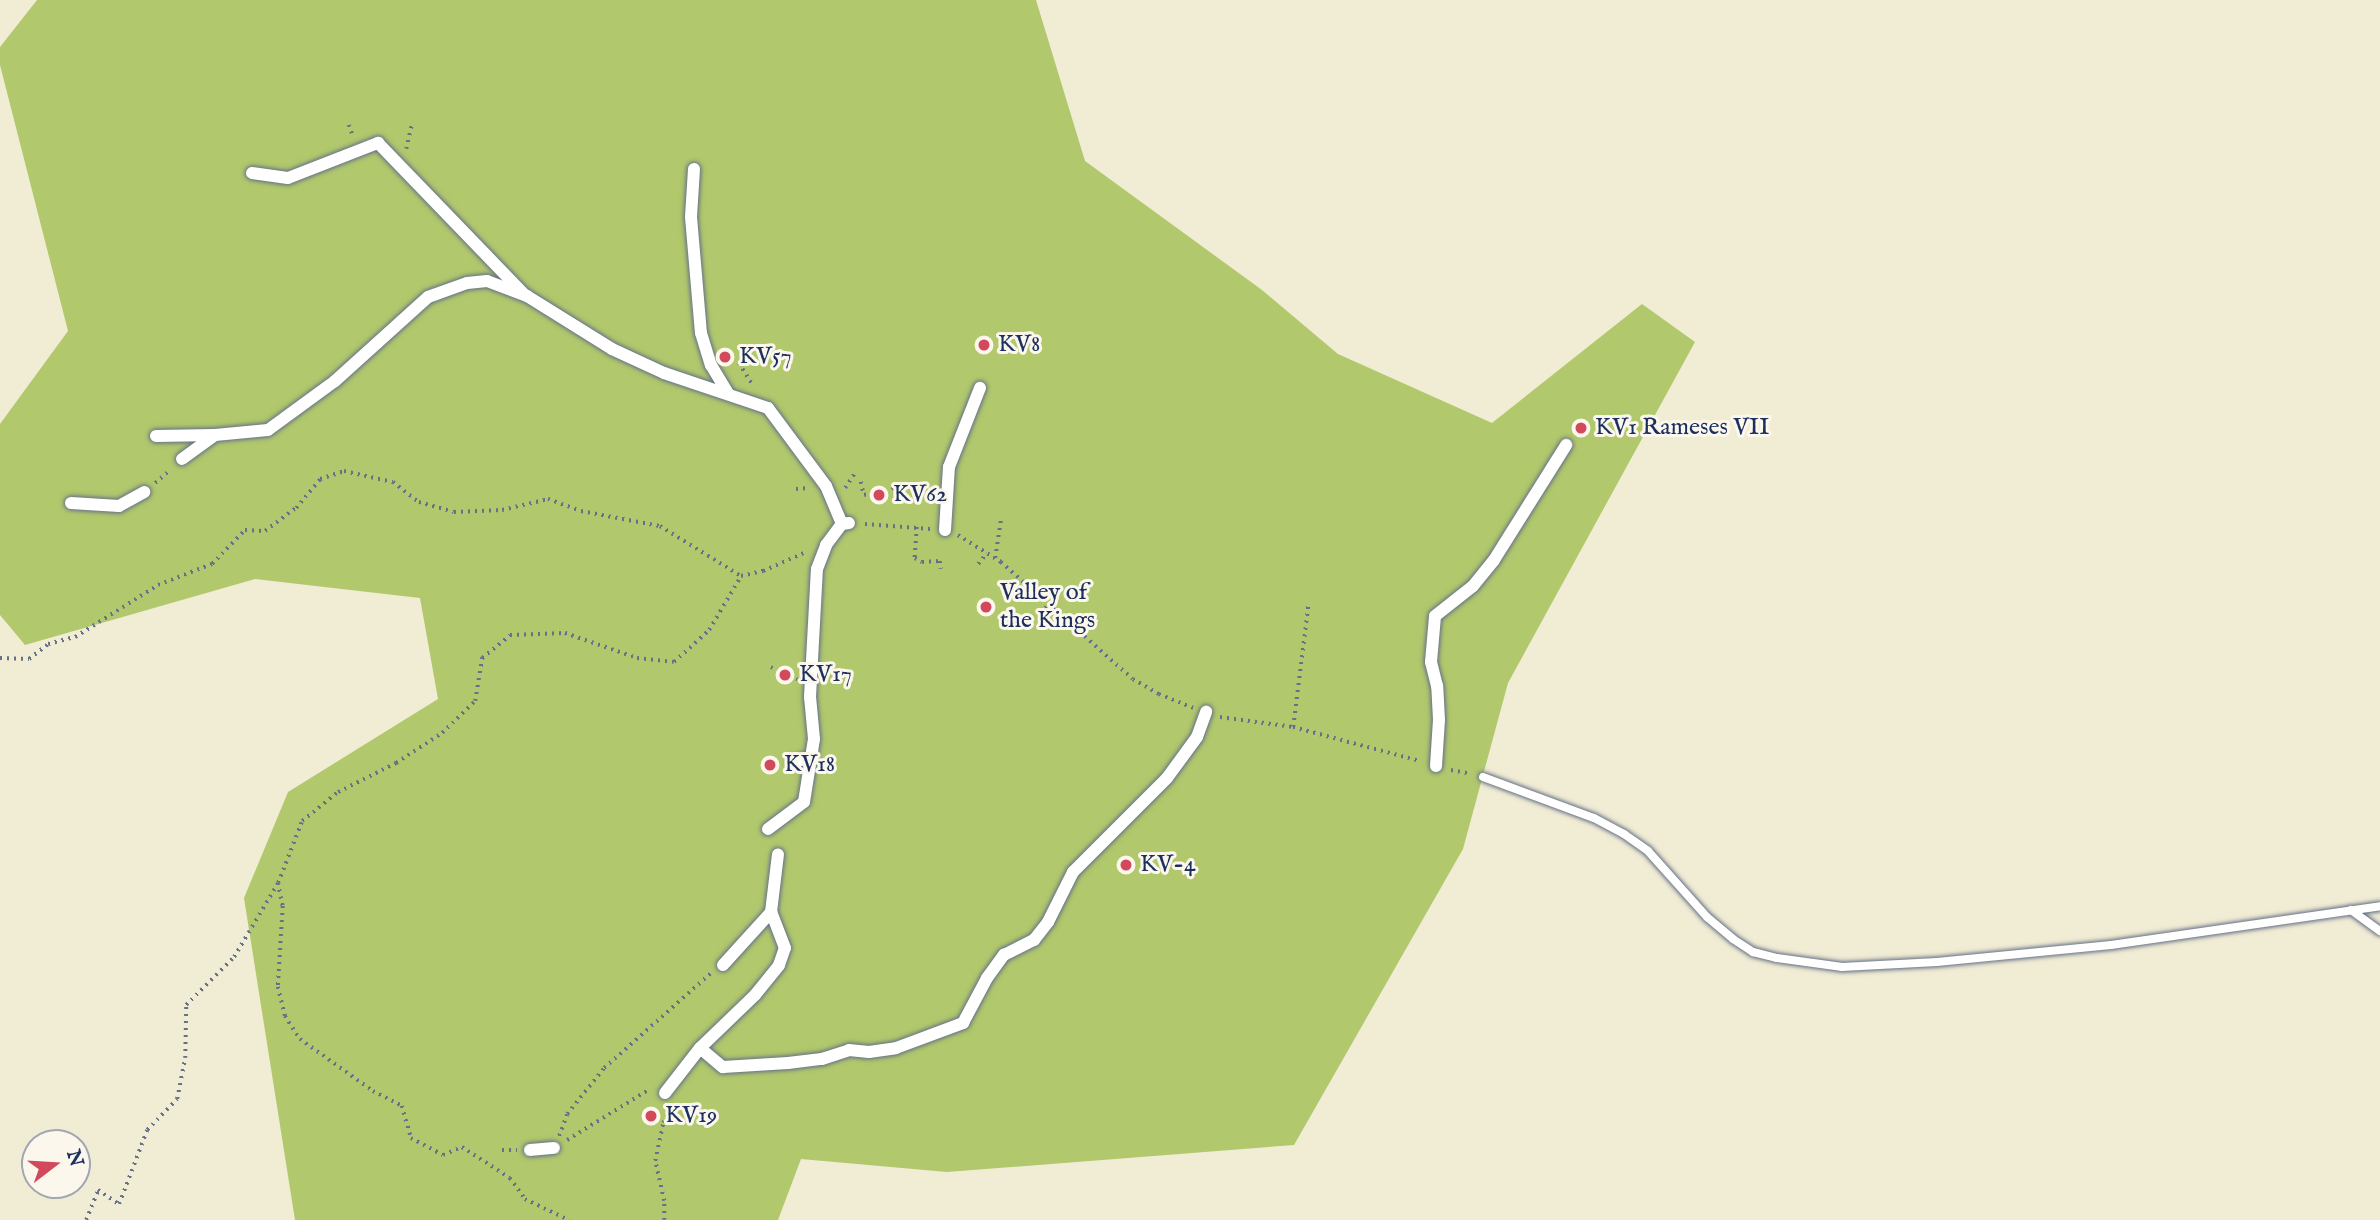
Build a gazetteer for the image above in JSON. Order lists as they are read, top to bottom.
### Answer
{
  "places": [
    "KV8",
    "KV57",
    "KV1 Rameses VII",
    "KV62",
    "Valley of the Kings",
    "KV17",
    "KV18",
    "KV-4",
    "KV19"
  ],
  "north": "right"
}
